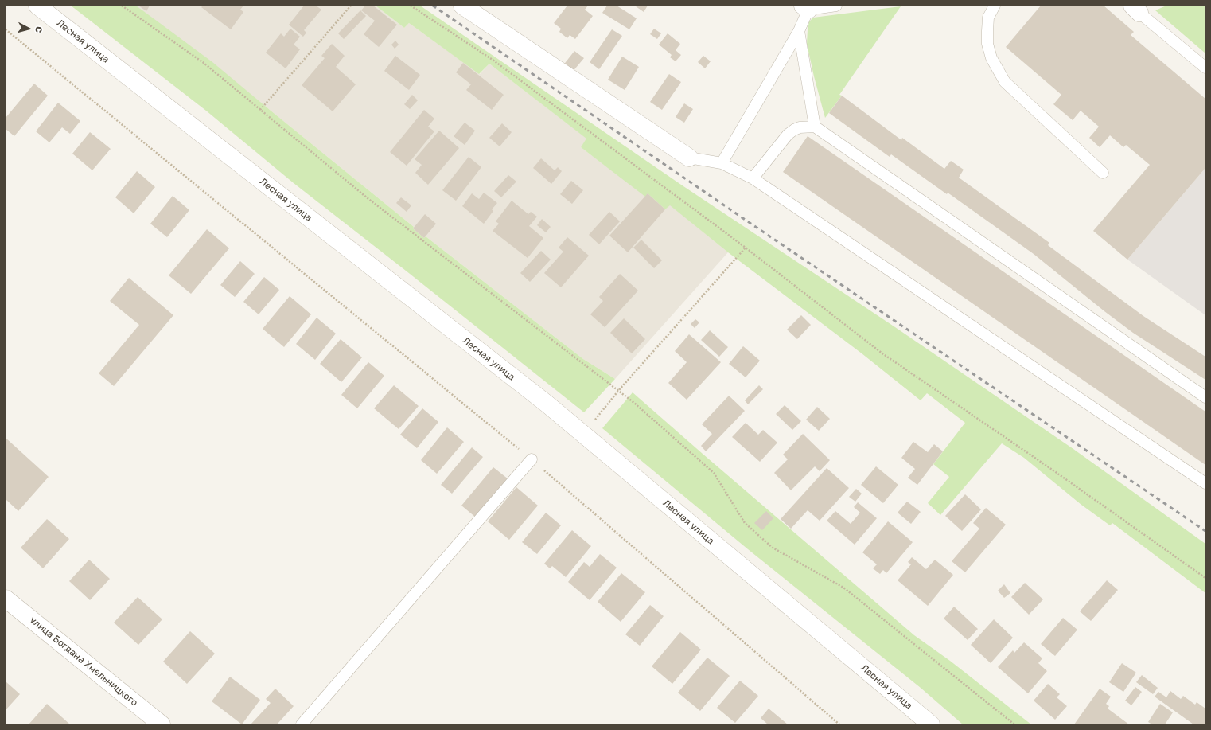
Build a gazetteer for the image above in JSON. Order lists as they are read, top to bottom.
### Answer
{
  "streets": {
    "street": ["Лесная улица", "улица Богдана Хмельницкого"]
  },
  "north": "right"
}
